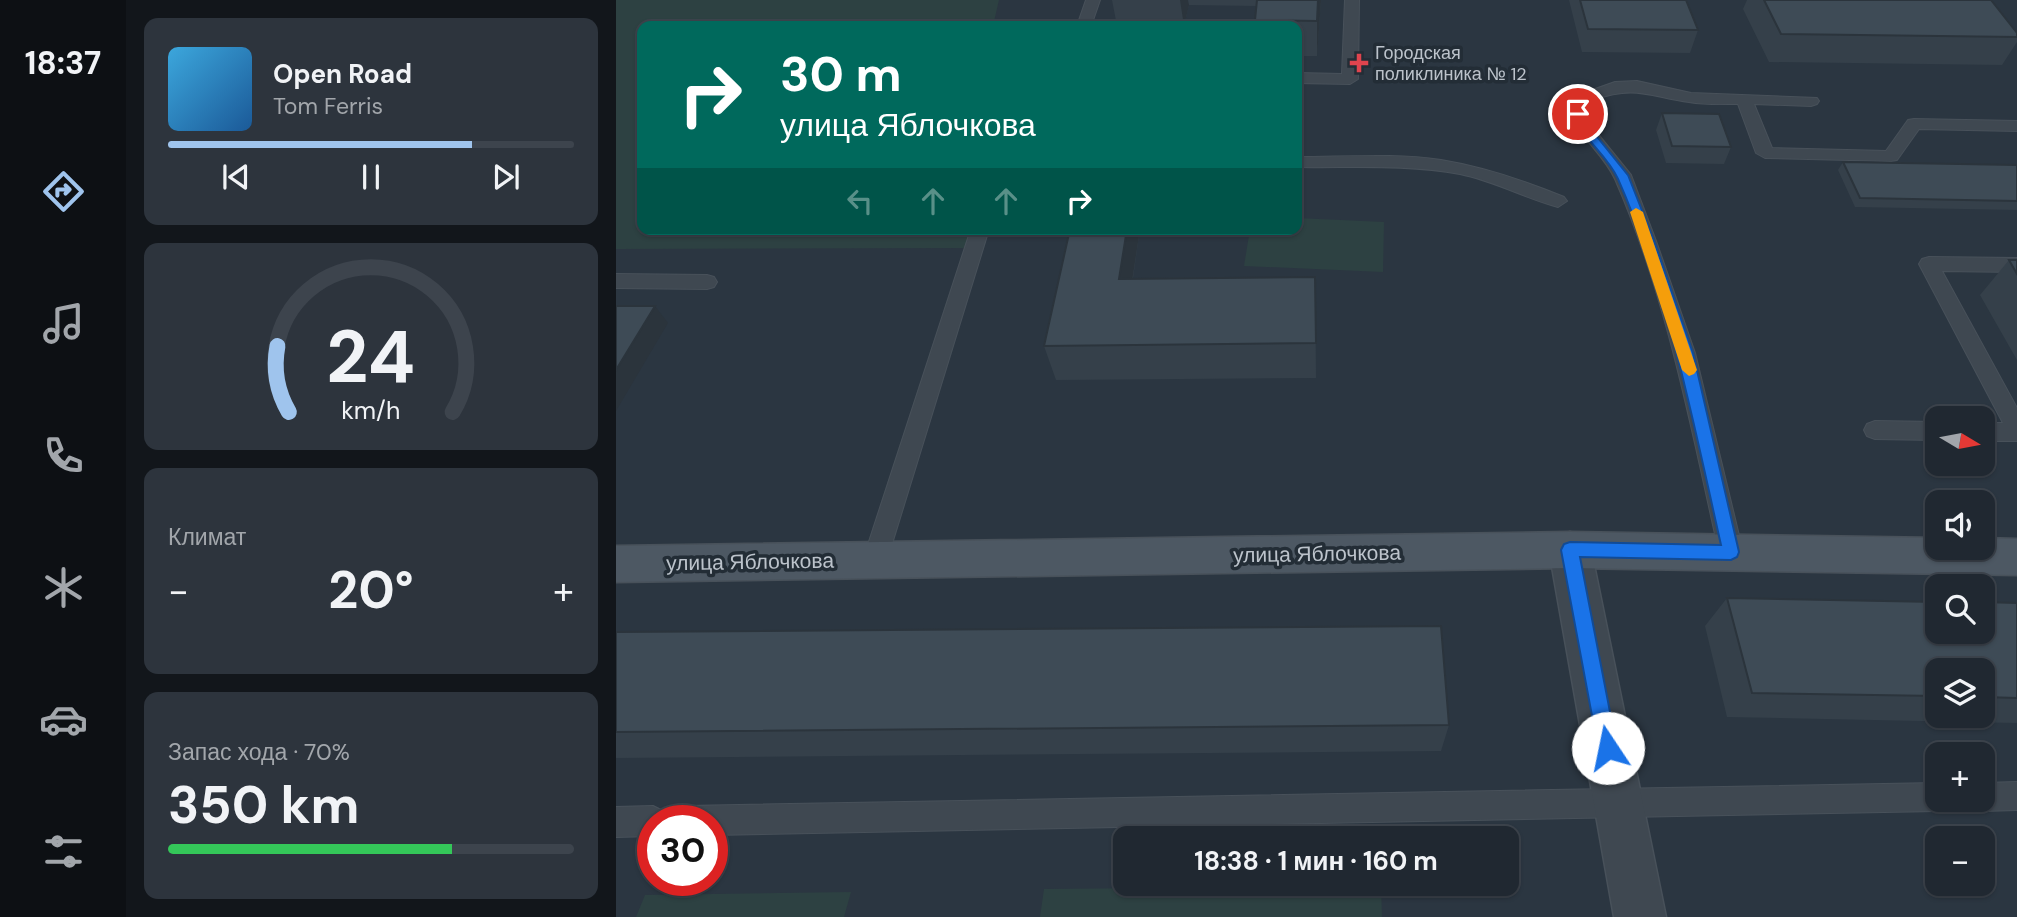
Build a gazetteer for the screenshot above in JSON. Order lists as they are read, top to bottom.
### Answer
{
  "streets": {
    "street": ["улица Яблочкова"]
  },
  "places": {
    "health": ["Городская поликлиника № 12"]
  },
  "north": "right",
  "page": {
    "tabs": "18:37",
    "turn": ["30 m", "улица Яблочкова"],
    "song": ["Open Road", "Tom Ferris"],
    "map_buttons": ["+", "−"],
    "tile": [
      "Климат",
      ["Запас хода · 70%", "350 km"]
    ],
    "heat": ["−", "20°", "+"],
    "limit": "30",
    "trip": "18:38 · 1 мин · 160 m",
    "gauge": ["24", "km/h"]
  }
}
